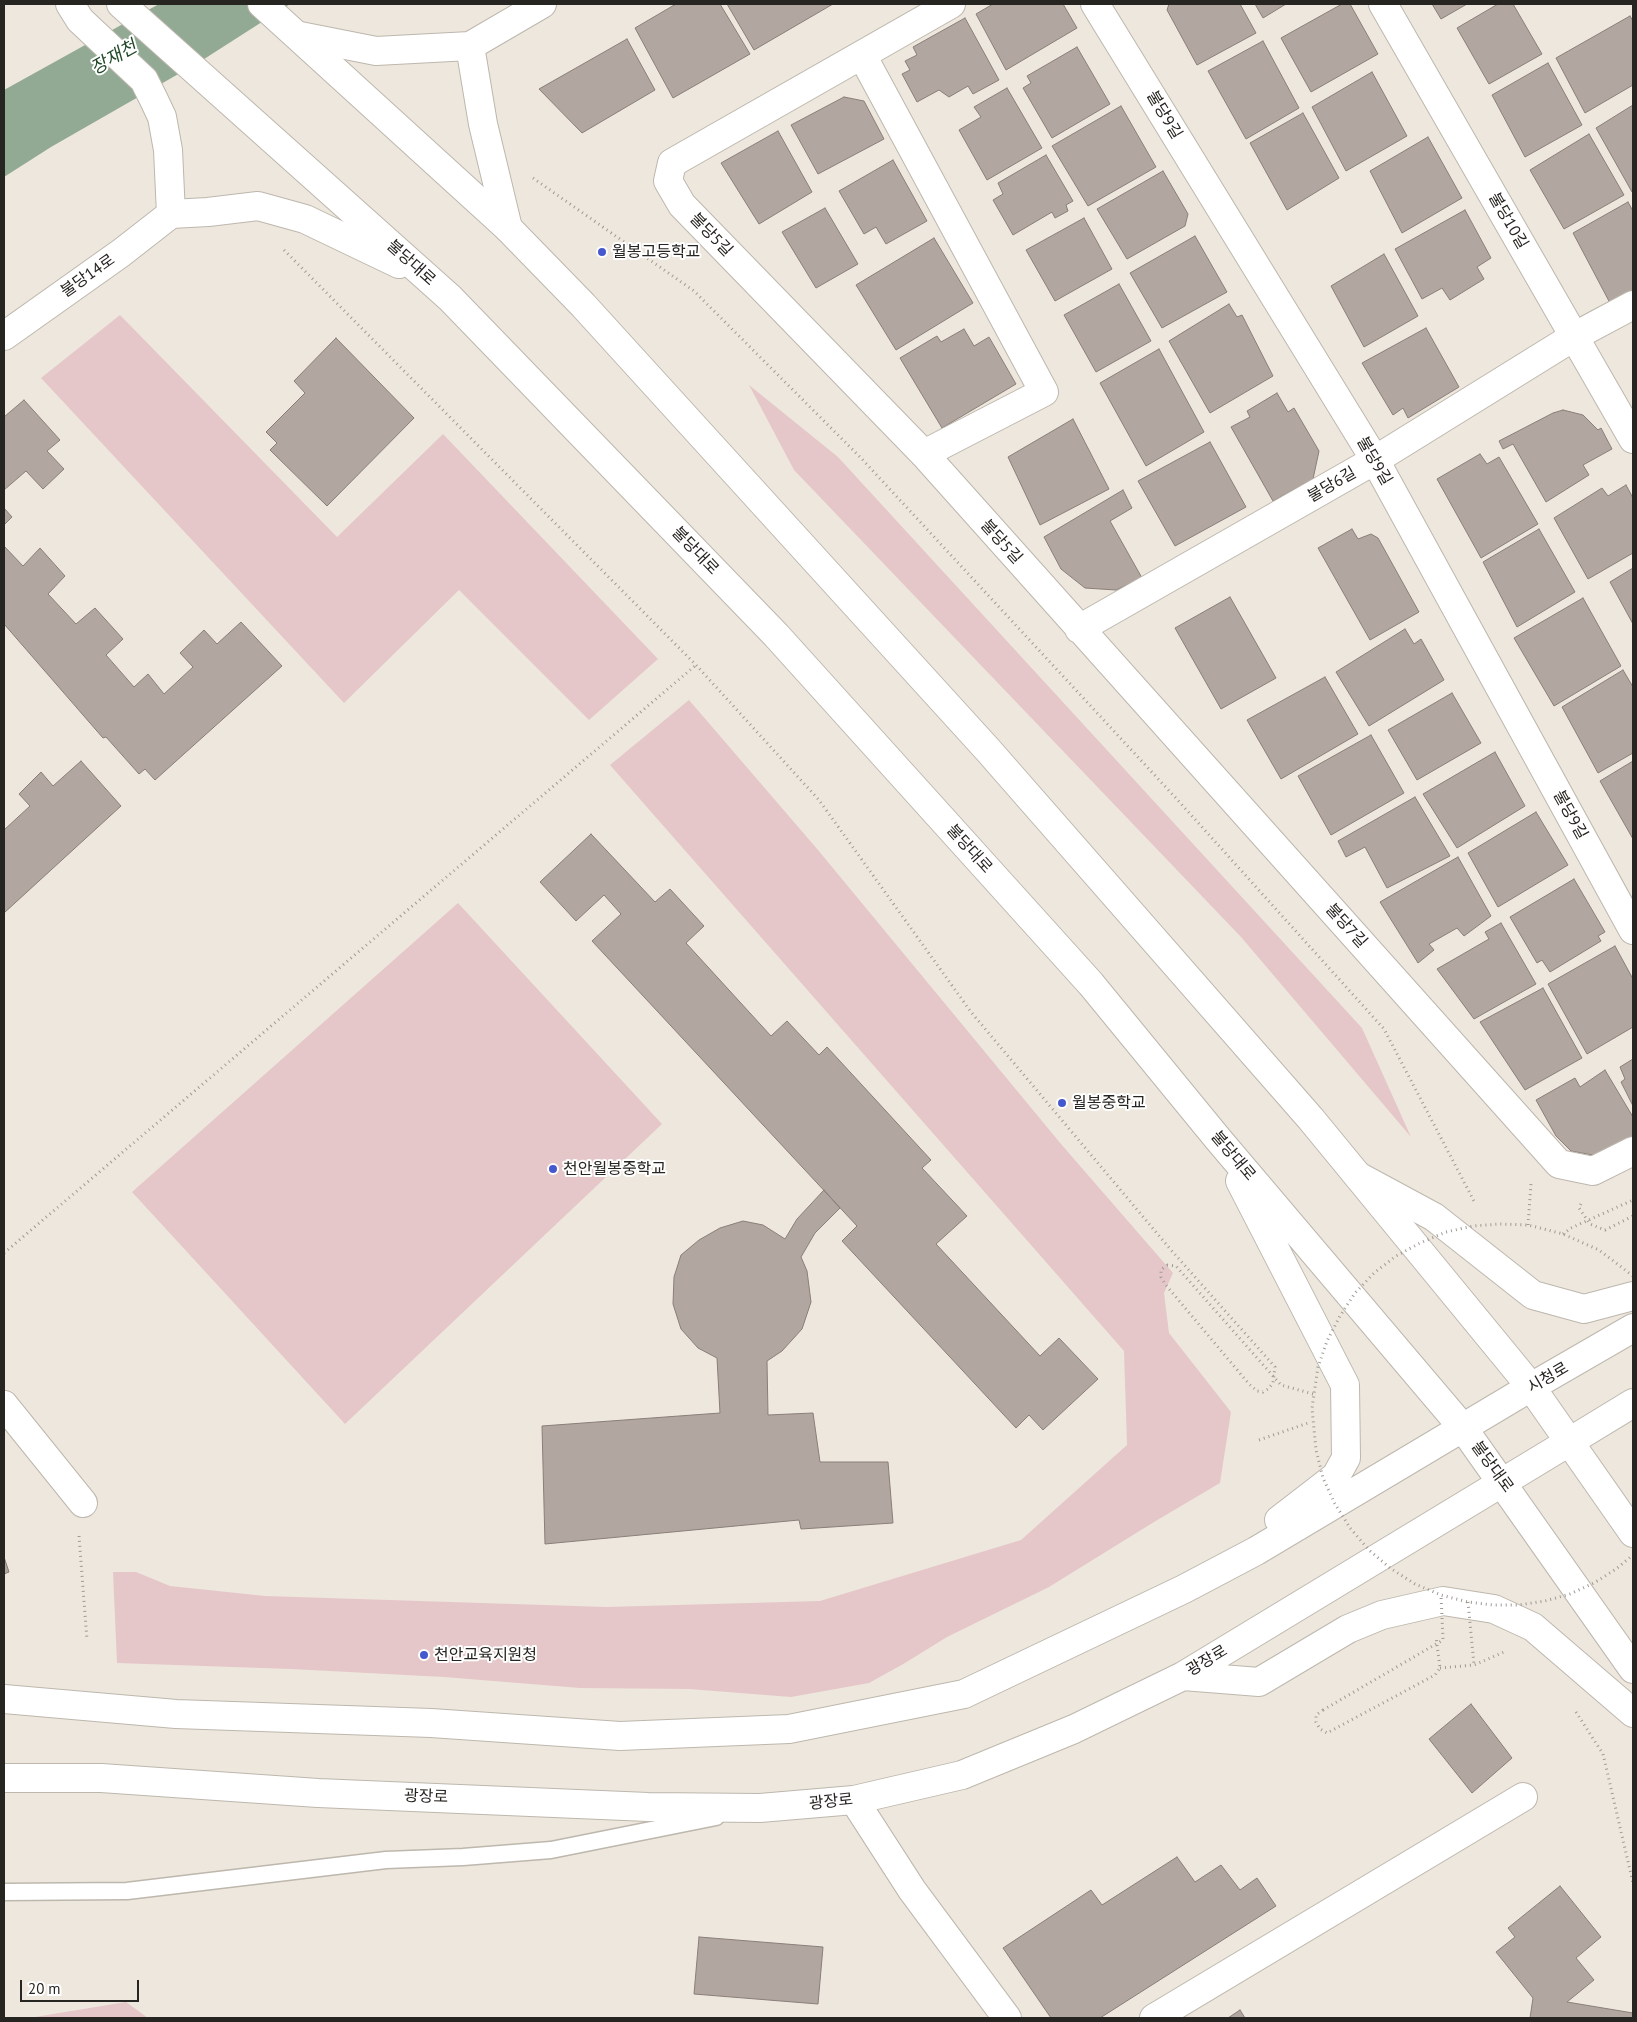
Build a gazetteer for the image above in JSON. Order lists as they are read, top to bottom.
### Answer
{
  "streets": {
    "main road": [
      "불당9길",
      "불당10길",
      "불당5길",
      "불당대로",
      "불당14로",
      "불당6길",
      "불당7길",
      "시청로",
      "광장로"
    ]
  },
  "crossings": [
    ["불당9길", "불당6길"],
    ["불당10길", "불당6길"],
    ["불당5길", "불당6길"],
    ["불당5길", "불당7길"],
    ["불당대로", "시청로"],
    ["불당대로", "광장로"],
    ["불당6길", "불당7길"]
  ],
  "water": ["장재천"],
  "places": [
    "월봉고등학교",
    "월봉중학교",
    "천안월봉중학교",
    "천안교육지원청"
  ],
  "scale_bar": "20 m"
}
